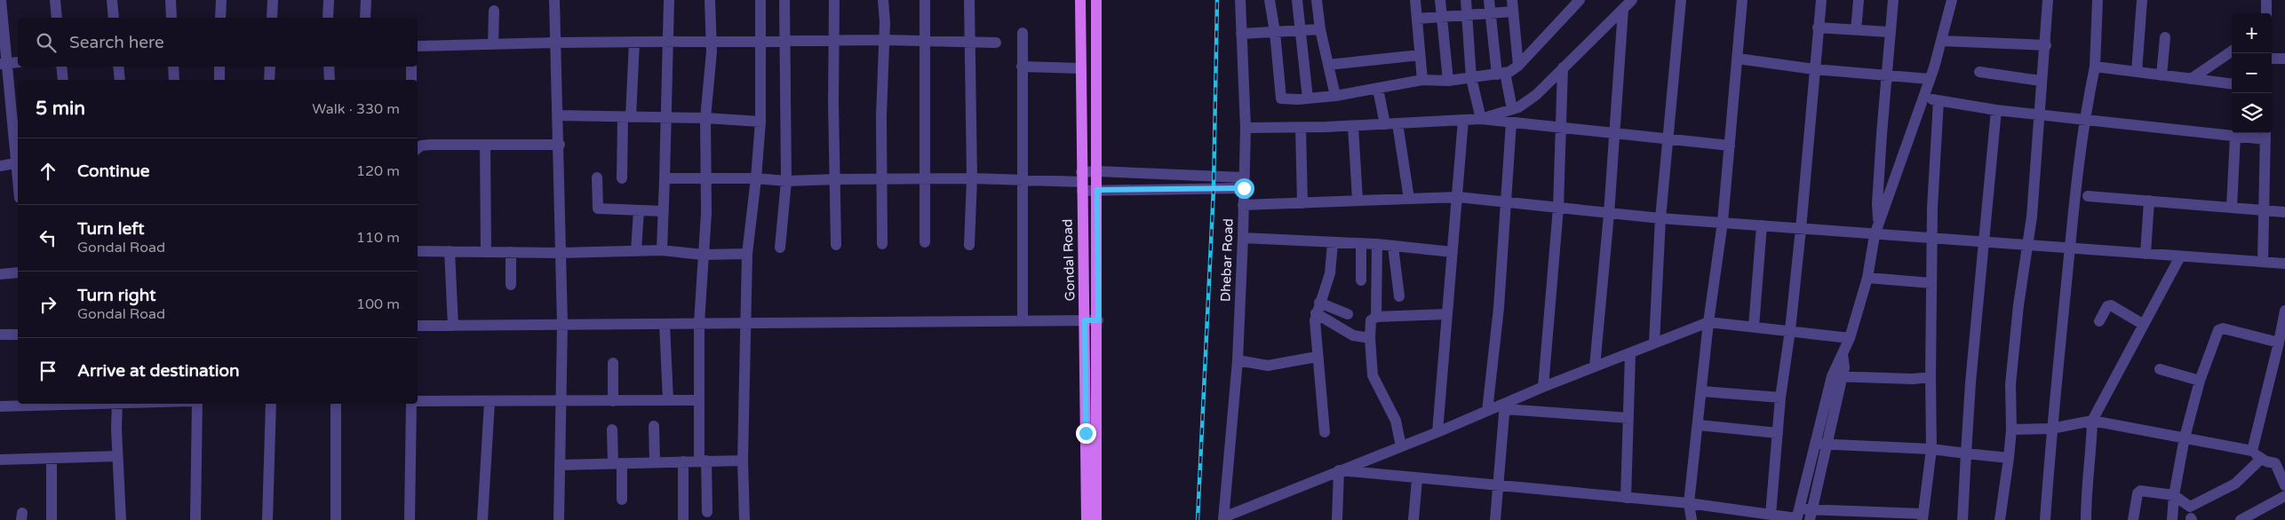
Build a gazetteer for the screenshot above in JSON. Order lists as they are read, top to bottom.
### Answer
{
  "streets": {
    "main road": ["Gondal Road"],
    "street": ["Dhebar Road"]
  },
  "page": {
    "map_buttons": ["+", "−"],
    "search": "Search here",
    "heading": ["5 min", "Walk · 330 m"],
    "list": [
      ["Continue", "120 m"],
      ["Turn left", "Gondal Road", "110 m"],
      ["Turn right", "Gondal Road", "100 m"],
      "Arrive at destination"
    ]
  }
}
